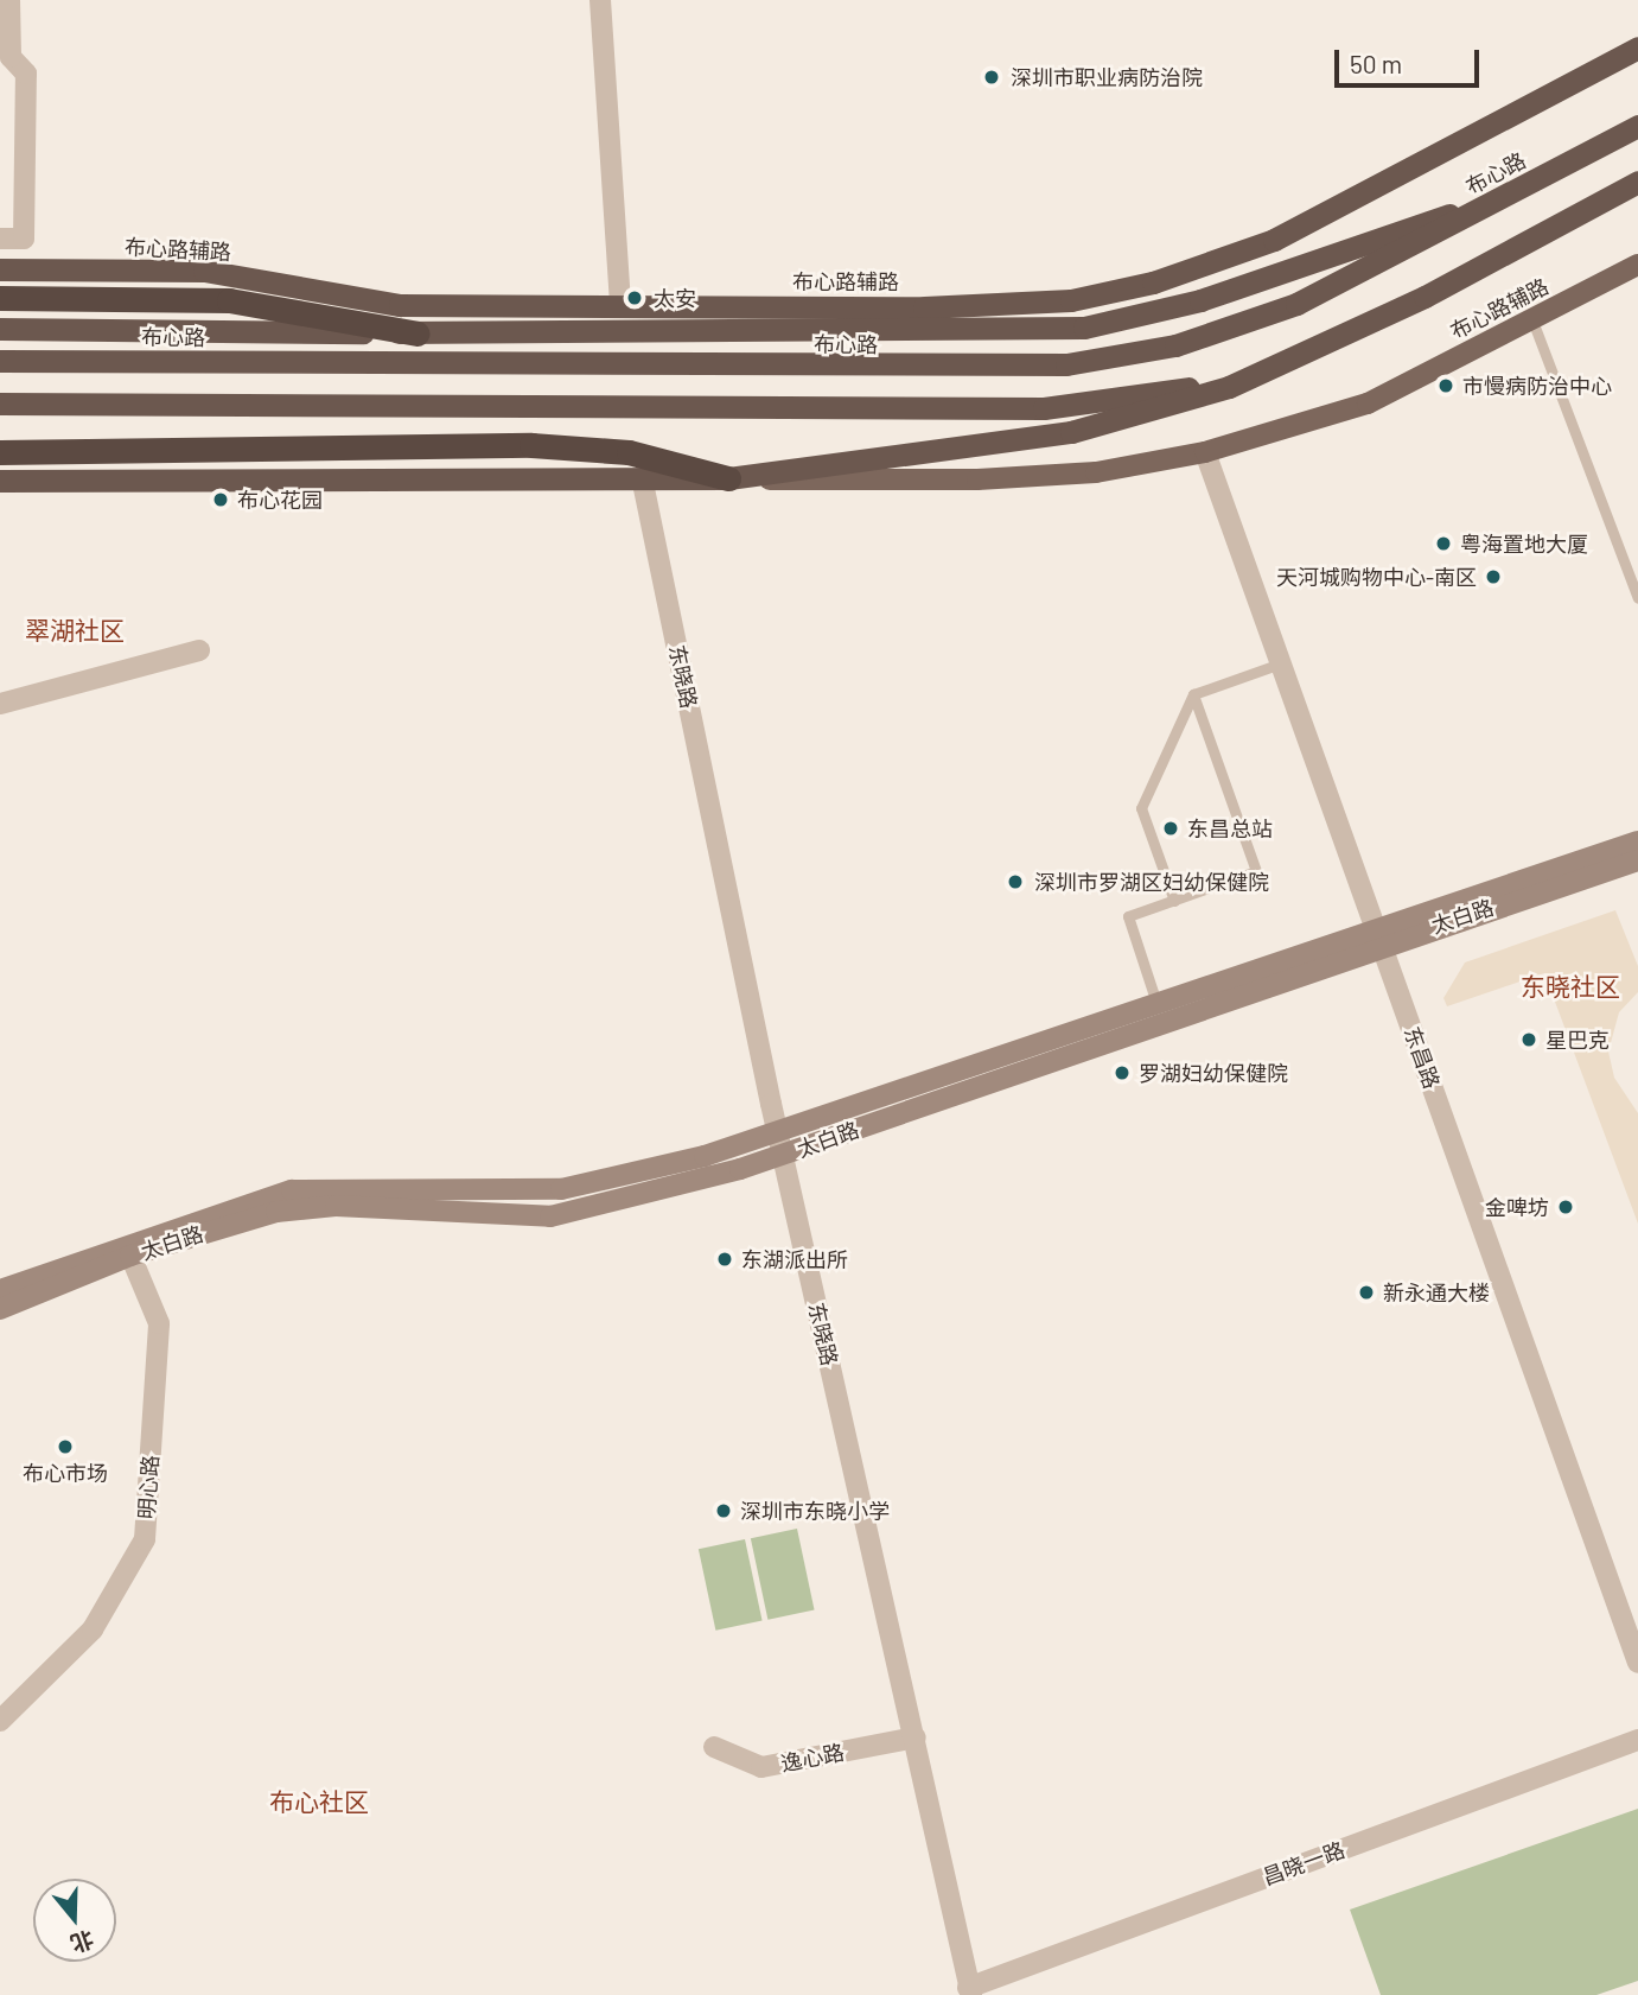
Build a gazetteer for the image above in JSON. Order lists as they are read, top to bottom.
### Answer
{
  "streets": {
    "highway": ["布心路", "布心路辅路"],
    "main road": ["太白路"],
    "street": [
      "东晓路",
      "东昌路",
      "明心路",
      "逸心路",
      "昌晓一路"
    ]
  },
  "crossings": [
    ["布心路辅路", "东晓路"],
    ["布心路辅路", "东昌路"],
    ["东晓路", "太白路"],
    ["东晓路", "逸心路"],
    ["东晓路", "昌晓一路"],
    ["太白路", "东昌路"],
    ["太白路", "明心路"]
  ],
  "districts": ["翠湖社区", "东晓社区", "布心社区"],
  "places": [
    "深圳市职业病防治院",
    "太安",
    "市慢病防治中心",
    "布心花园",
    "粤海置地大厦",
    "天河城购物中心-南区",
    "东昌总站",
    "深圳市罗湖区妇幼保健院",
    "星巴克",
    "罗湖妇幼保健院",
    "金啤坊",
    "东湖派出所",
    "新永通大楼",
    "布心市场",
    "深圳市东晓小学"
  ],
  "scale_bar": "50 m",
  "north": "bottom"
}
